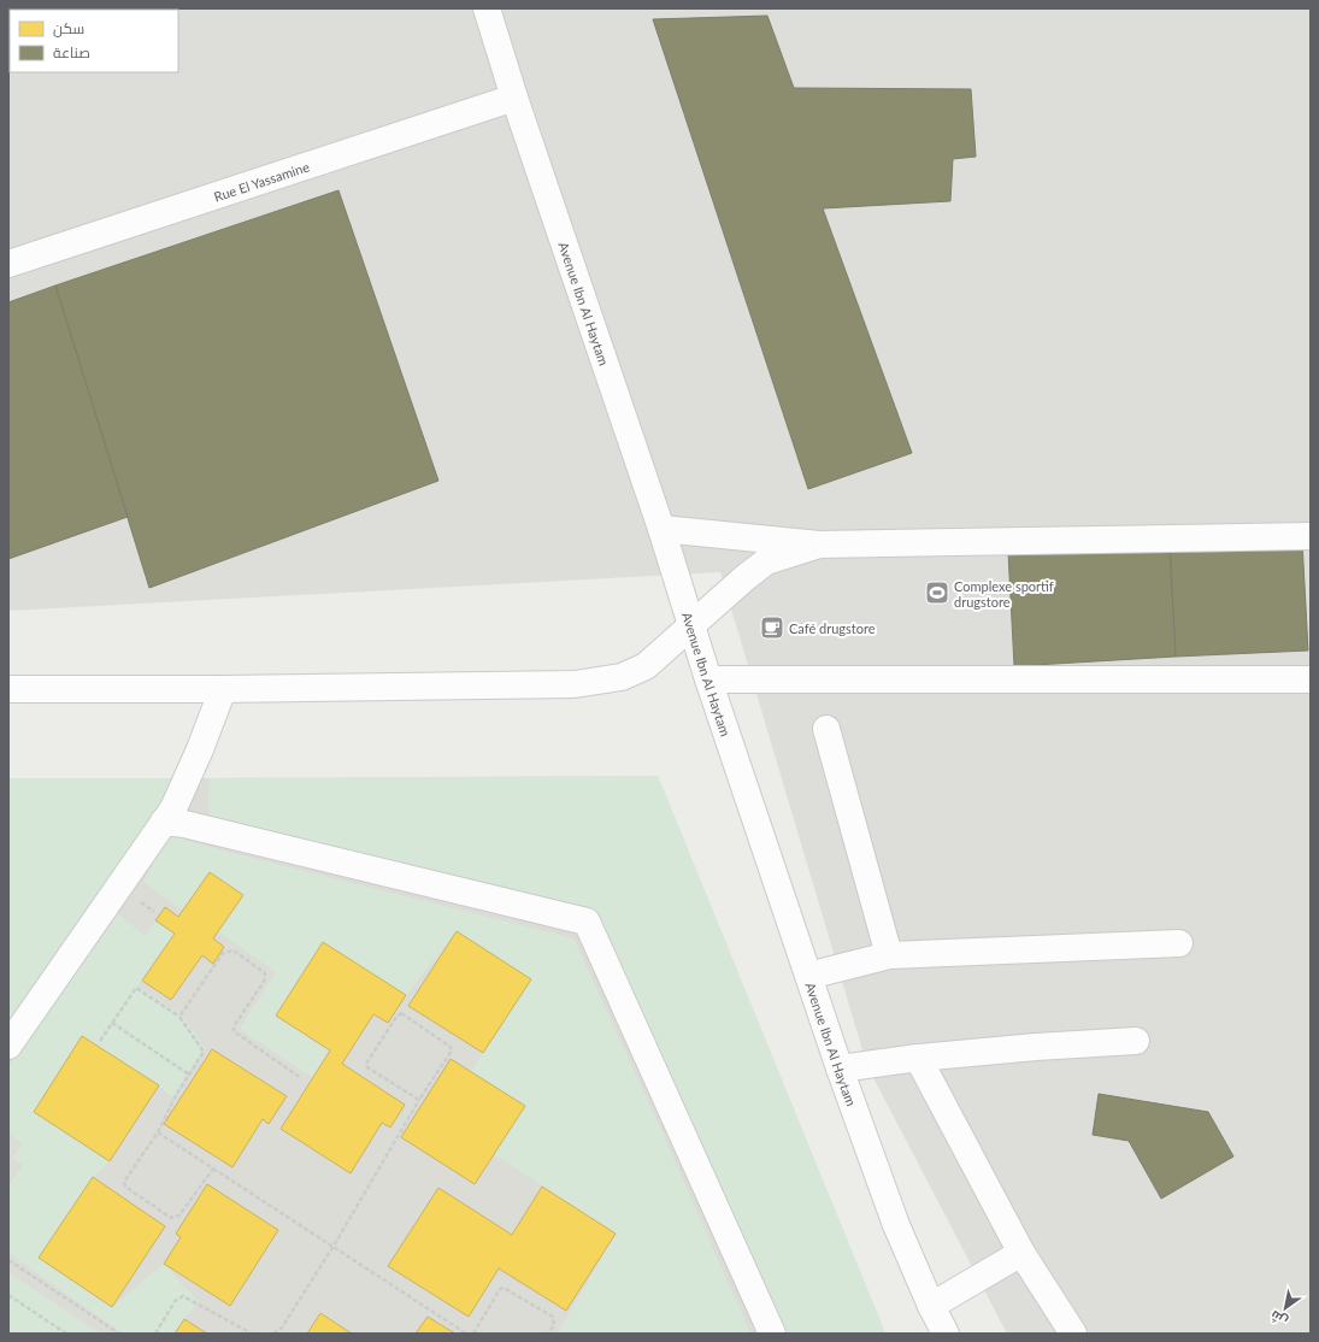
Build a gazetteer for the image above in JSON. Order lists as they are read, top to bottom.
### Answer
{
  "streets": {
    "street": ["Rue El Yassamine", "Avenue Ibn Al Haytam"]
  },
  "crossings": [
    ["Rue El Yassamine", "Avenue Ibn Al Haytam"]
  ],
  "places": {
    "sports": ["Complexe sportif drugstore"],
    "cafe": ["Café drugstore"]
  },
  "legend": ["سكن", "صناعة"],
  "north": "bottom left"
}
